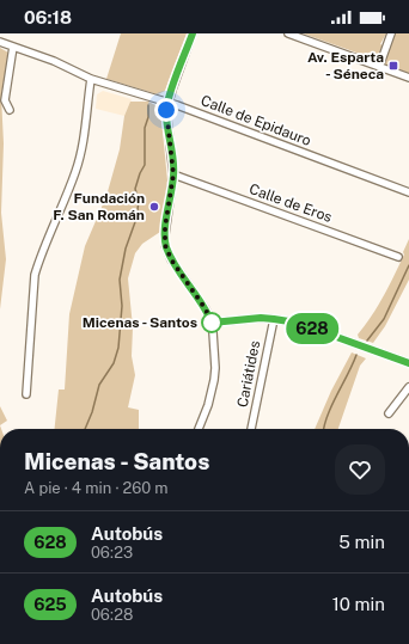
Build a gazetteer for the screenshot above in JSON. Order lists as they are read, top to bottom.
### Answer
{
  "streets": {
    "street": ["Calle de Epidauro", "Calle de Eros", "Cariátides"]
  },
  "places": {
    "transit": ["Av. Esparta - Séneca"],
    "other": ["Fundación F. San Román", "Micenas - Santos"]
  },
  "lines": ["bus line 628"],
  "page": {
    "status": "06:18",
    "on_map": "628",
    "heading": ["Micenas - Santos", "A pie · 4 min · 260 m"],
    "list": [
      {
        "mark": "628",
        "name": "Autobús",
        "note": "06:23",
        "value": "5 min"
      },
      {
        "mark": "625",
        "name": "Autobús",
        "note": "06:28",
        "value": "10 min"
      }
    ]
  }
}
